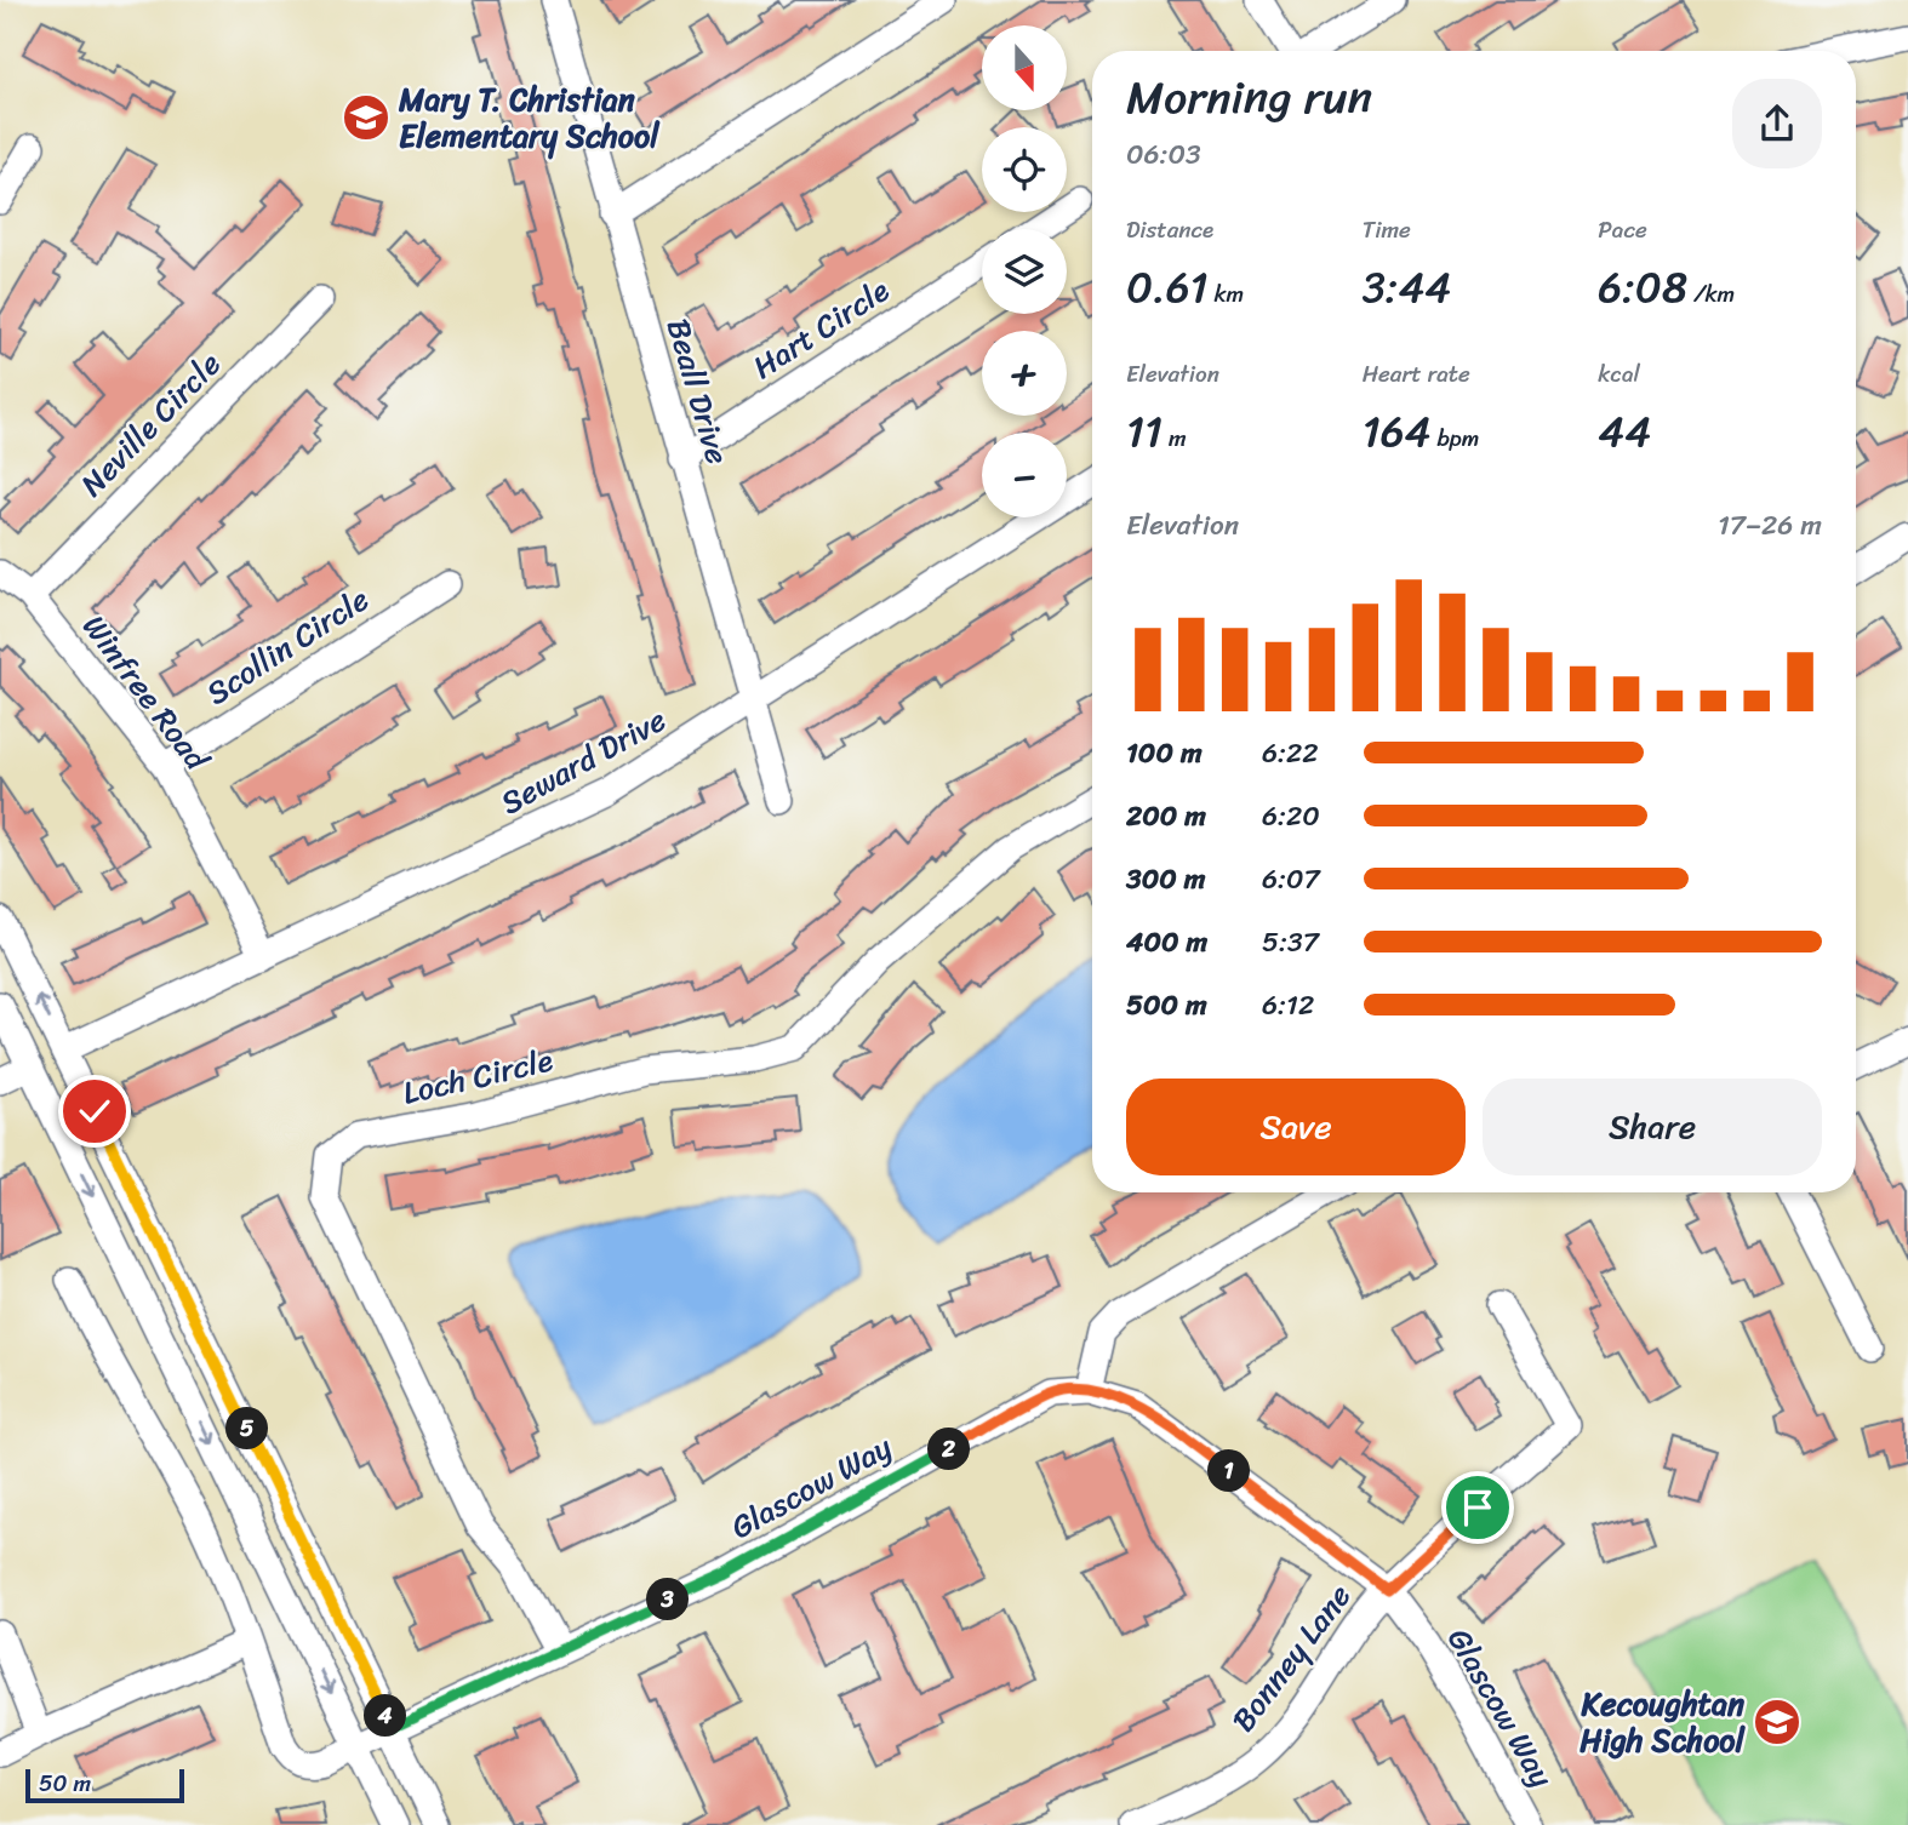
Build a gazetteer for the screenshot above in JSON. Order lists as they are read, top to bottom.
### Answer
{
  "streets": {
    "street": [
      "Hart Circle",
      "Beall Drive",
      "Neville Circle",
      "Scollin Circle",
      "Winfree Road",
      "Seward Drive",
      "Loch Circle",
      "Glascow Way",
      "Bonney Lane"
    ]
  },
  "crossings": [
    ["Hart Circle", "Beall Drive"],
    ["Beall Drive", "Seward Drive"],
    ["Neville Circle", "Winfree Road"],
    ["Scollin Circle", "Winfree Road"],
    ["Winfree Road", "Seward Drive"],
    ["Loch Circle", "Glascow Way"],
    ["Glascow Way", "Bonney Lane"]
  ],
  "places": {
    "school or university": ["Mary T. Christian Elementary School", "Kecoughtan High School"]
  },
  "scale_bar": "50 m",
  "north": "bottom",
  "page": {
    "map_buttons": ["+", "−"],
    "heading": ["Morning run", "06:03"],
    "stats": [
      ["Distance", "0.61 km"],
      ["Time", "3:44"],
      ["Pace", "6:08 /km"],
      ["Elevation", "11 m"],
      ["Heart rate", "164 bpm"],
      ["kcal", "44"]
    ],
    "chart": ["Elevation", "17–26 m"],
    "list": [
      {
        "name": "100 m",
        "note": "6:22"
      },
      {
        "name": "200 m",
        "note": "6:20"
      },
      {
        "name": "300 m",
        "note": "6:07"
      },
      {
        "name": "400 m",
        "note": "5:37"
      },
      {
        "name": "500 m",
        "note": "6:12"
      }
    ],
    "buttons": ["Save", "Share"],
    "pins": [
      "5",
      "2",
      "1",
      "3",
      "4"
    ],
    "scale": "50 m"
  }
}
